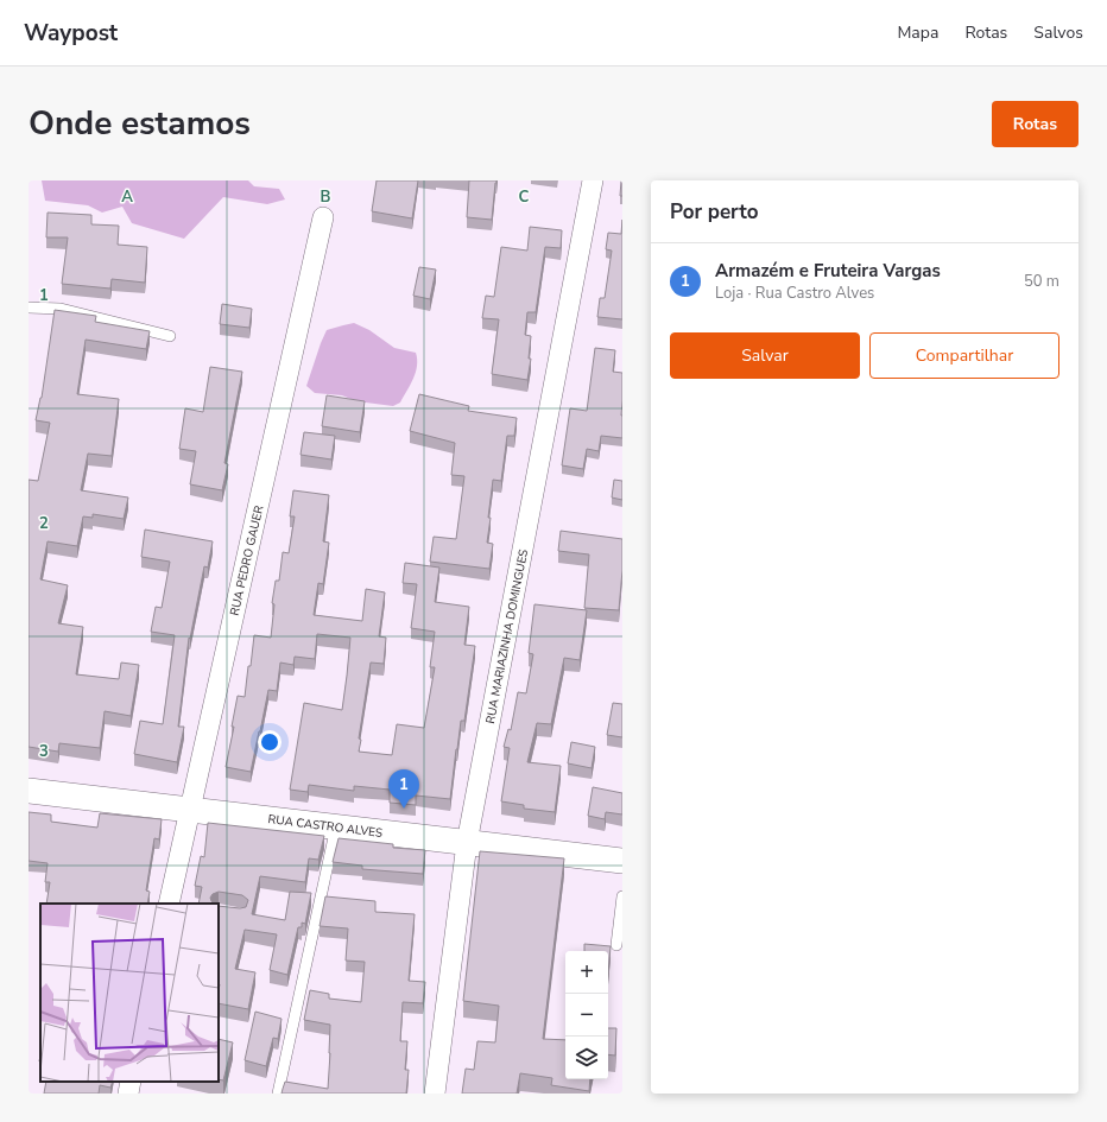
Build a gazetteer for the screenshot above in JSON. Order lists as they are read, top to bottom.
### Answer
{
  "streets": {
    "street": ["RUA PEDRO GAUER", "RUA MARIAZINHA DOMINGUES", "RUA CASTRO ALVES"]
  },
  "crossings": [
    ["RUA PEDRO GAUER", "RUA CASTRO ALVES"],
    ["RUA MARIAZINHA DOMINGUES", "RUA CASTRO ALVES"]
  ],
  "page": {
    "header": "Waypost",
    "nav": ["Mapa", "Rotas", "Salvos"],
    "title": "Onde estamos",
    "buttons": [
      "Rotas",
      ["Salvar", "Compartilhar"]
    ],
    "heading": "Por perto",
    "list": [
      {
        "mark": "1",
        "name": "Armazém e Fruteira Vargas",
        "note": "Loja · Rua Castro Alves",
        "value": "50 m"
      }
    ],
    "pins": "1",
    "map_buttons": ["+", "−"]
  },
  "grid": {
    "columns": ["A", "B", "C"],
    "rows": ["1", "2", "3"]
  }
}
